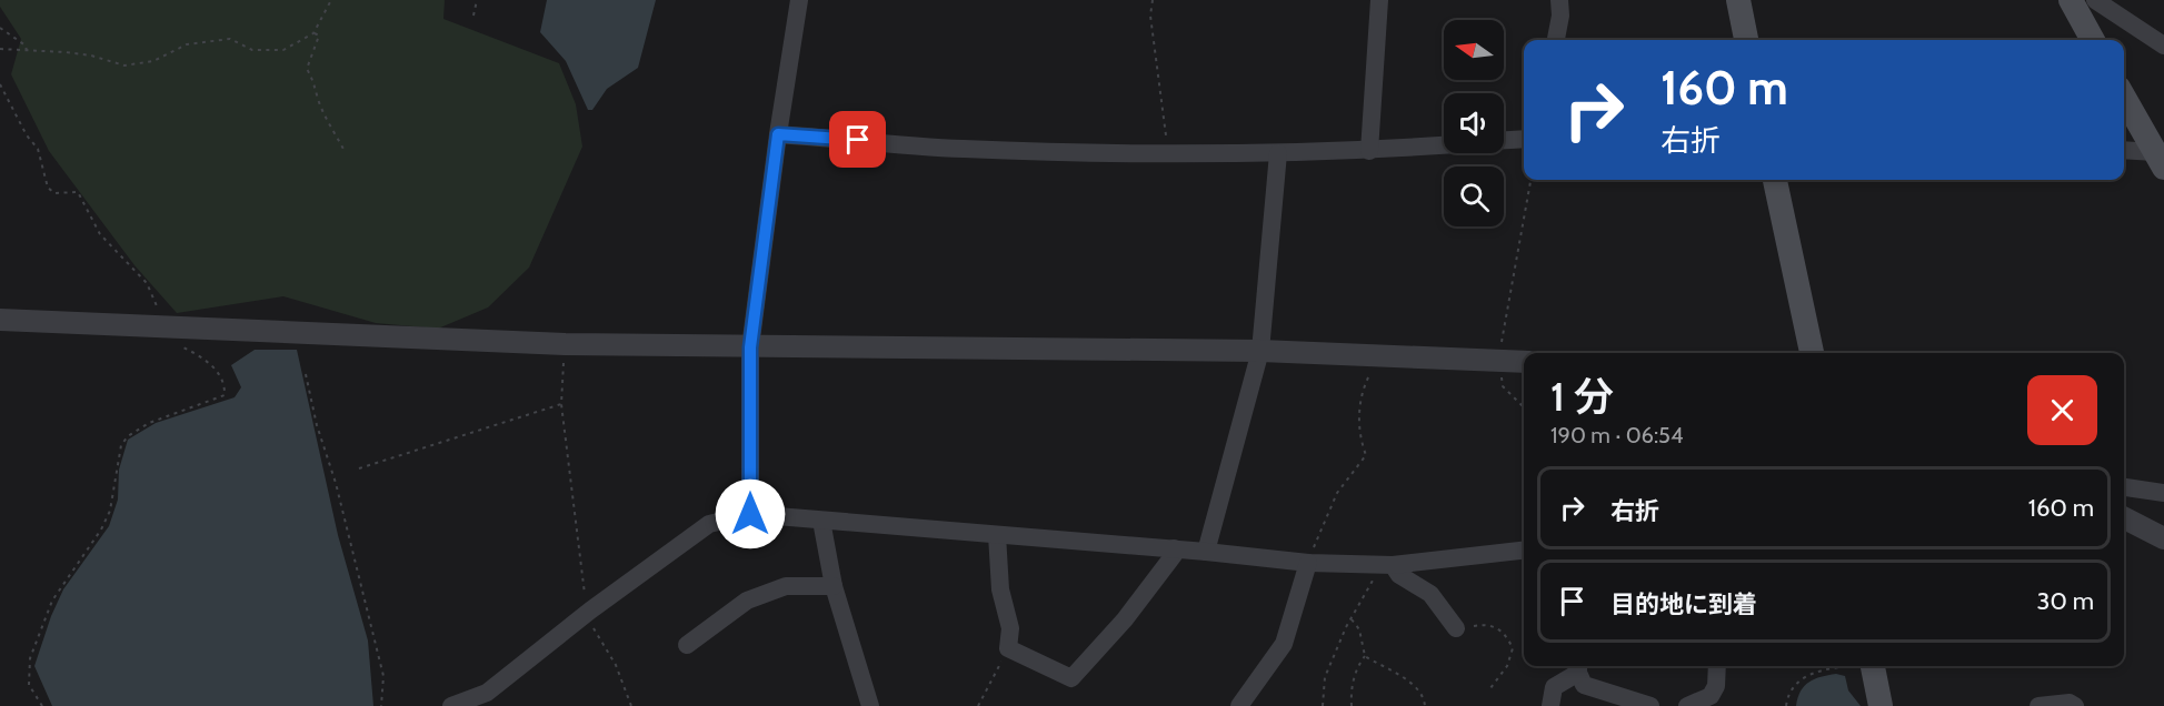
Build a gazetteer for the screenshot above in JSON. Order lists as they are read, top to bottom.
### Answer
{
  "north": "left",
  "page": {
    "turn": ["160 m", "右折"],
    "heading": ["1 分", "190 m · 06:54"],
    "list": [
      {
        "name": "右折",
        "value": "160 m"
      },
      {
        "name": "目的地に到着",
        "value": "30 m"
      }
    ]
  }
}
